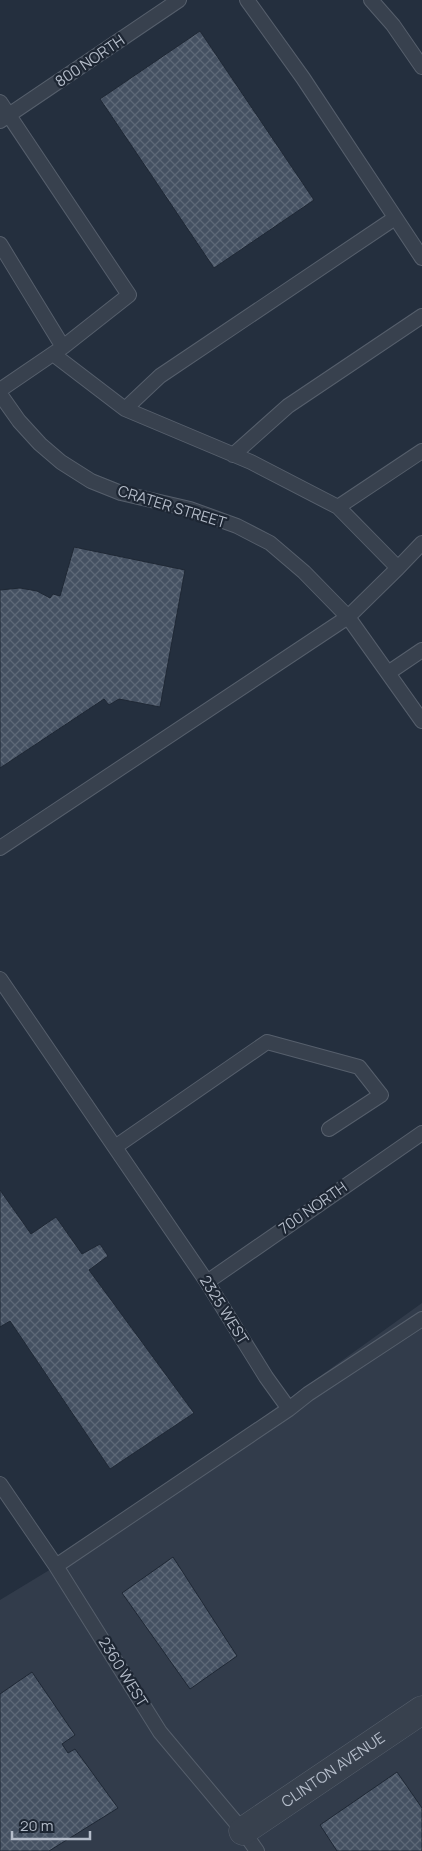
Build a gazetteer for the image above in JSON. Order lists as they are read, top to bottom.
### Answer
{
  "streets": {
    "street": ["CLINTON AVENUE"],
    "lane": [
      "800 NORTH",
      "CRATER STREET",
      "700 NORTH",
      "2325 WEST",
      "2360 WEST"
    ]
  },
  "crossings": [
    ["700 NORTH", "2325 WEST"],
    ["2360 WEST", "CLINTON AVENUE"]
  ],
  "scale_bar": "20 m"
}
